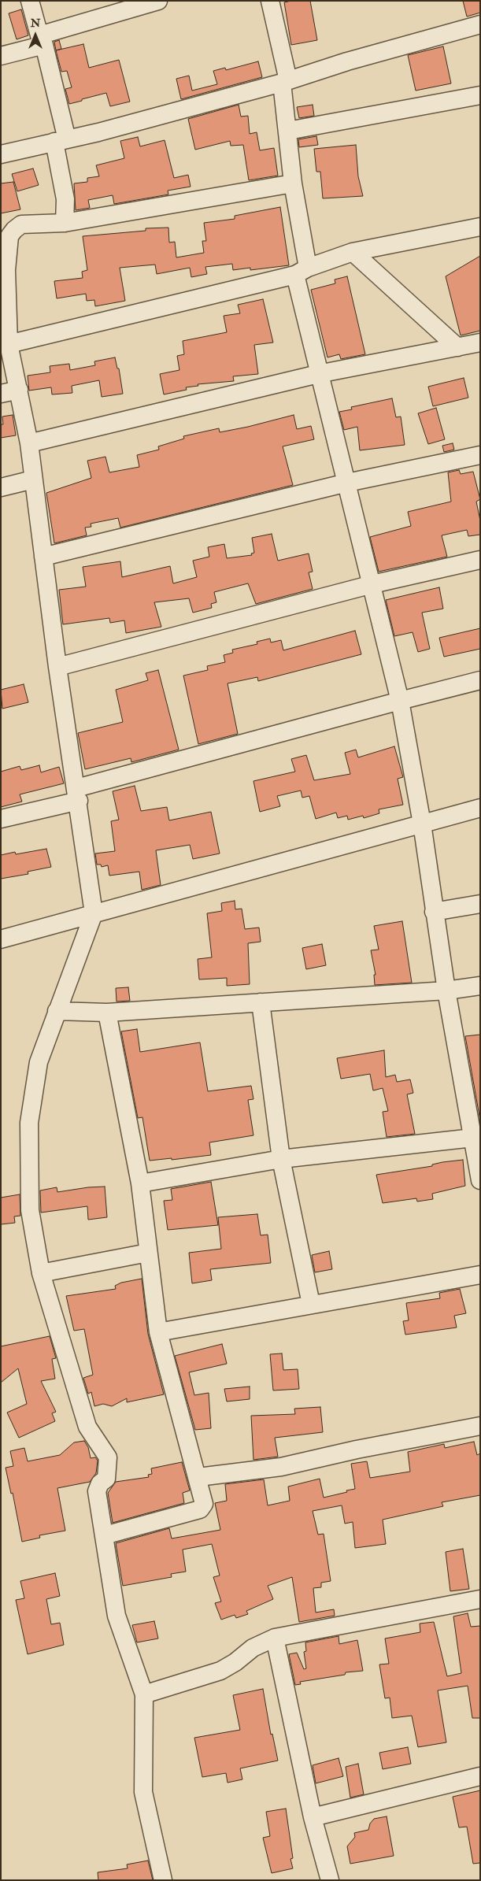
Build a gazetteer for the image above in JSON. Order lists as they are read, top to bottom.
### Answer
{
  "north": "top"
}
